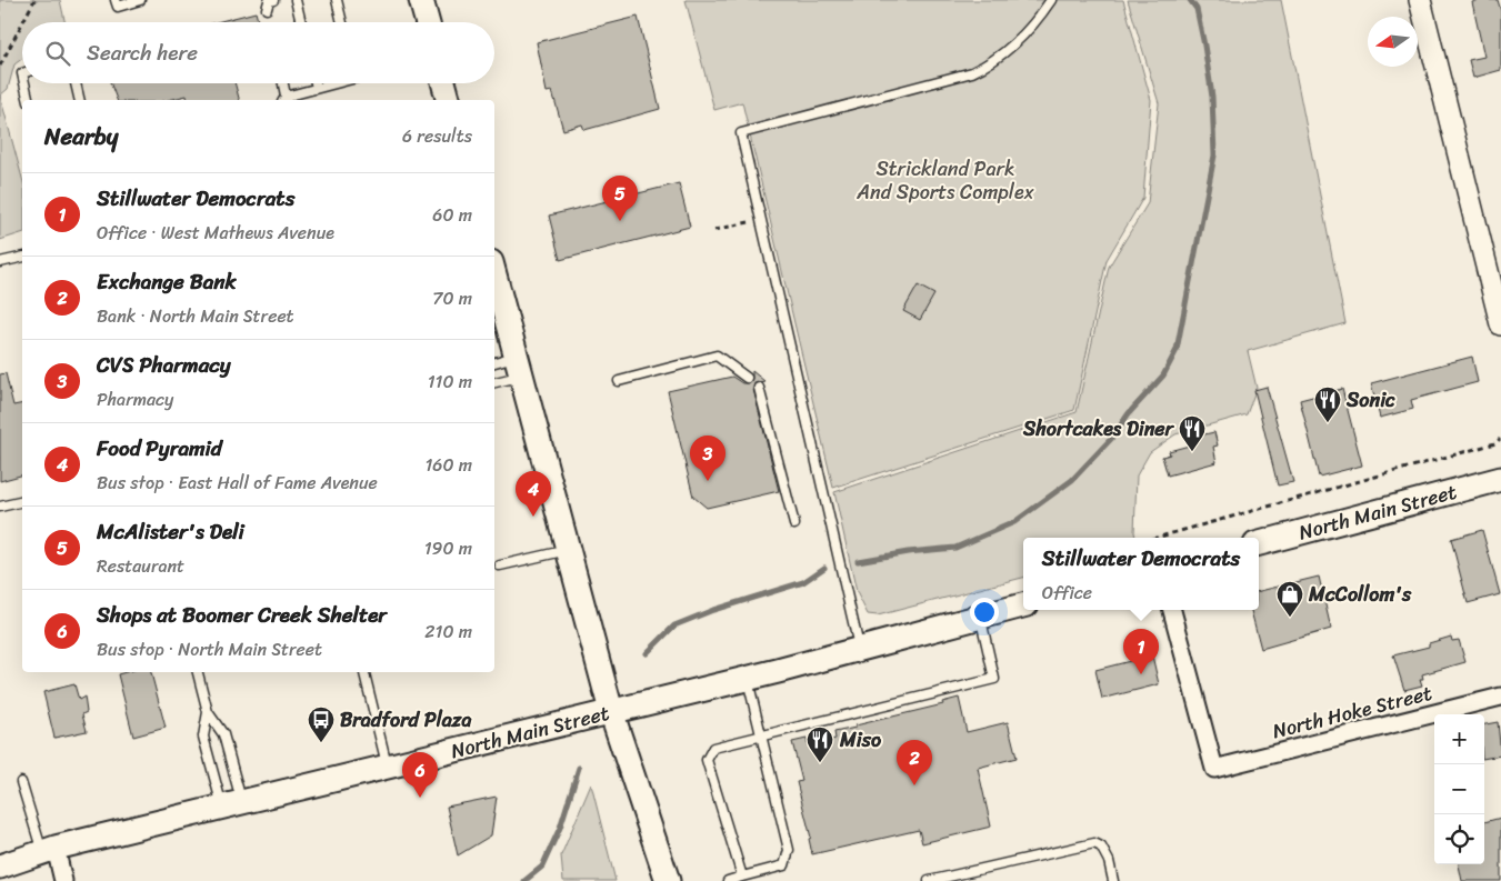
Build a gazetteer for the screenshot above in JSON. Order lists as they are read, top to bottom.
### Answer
{
  "streets": {
    "main road": ["North Main Street"],
    "street": ["North Hoke Street"]
  },
  "parks": ["Strickland Park And Sports Complex"],
  "places": {
    "restaurant": ["Sonic", "Shortcakes Diner", "Miso"],
    "shop": ["McCollom's"],
    "bus stop": ["Bradford Plaza"]
  },
  "north": "left",
  "page": {
    "search": "Search here",
    "heading": ["Nearby", "6 results"],
    "list": [
      {
        "mark": "1",
        "name": "Stillwater Democrats",
        "note": "Office · West Mathews Avenue",
        "value": "60 m"
      },
      {
        "mark": "2",
        "name": "Exchange Bank",
        "note": "Bank · North Main Street",
        "value": "70 m"
      },
      {
        "mark": "3",
        "name": "CVS Pharmacy",
        "note": "Pharmacy",
        "value": "110 m"
      },
      {
        "mark": "4",
        "name": "Food Pyramid",
        "note": "Bus stop · East Hall of Fame Avenue",
        "value": "160 m"
      },
      {
        "mark": "5",
        "name": "McAlister's Deli",
        "note": "Restaurant",
        "value": "190 m"
      },
      {
        "mark": "6",
        "name": "Shops at Boomer Creek Shelter",
        "note": "Bus stop · North Main Street",
        "value": "210 m"
      }
    ],
    "pins": [
      "5",
      "3",
      "4",
      "1",
      "2",
      "6"
    ],
    "popup": ["Stillwater Democrats", "Office"],
    "map_buttons": ["+", "−"]
  }
}
